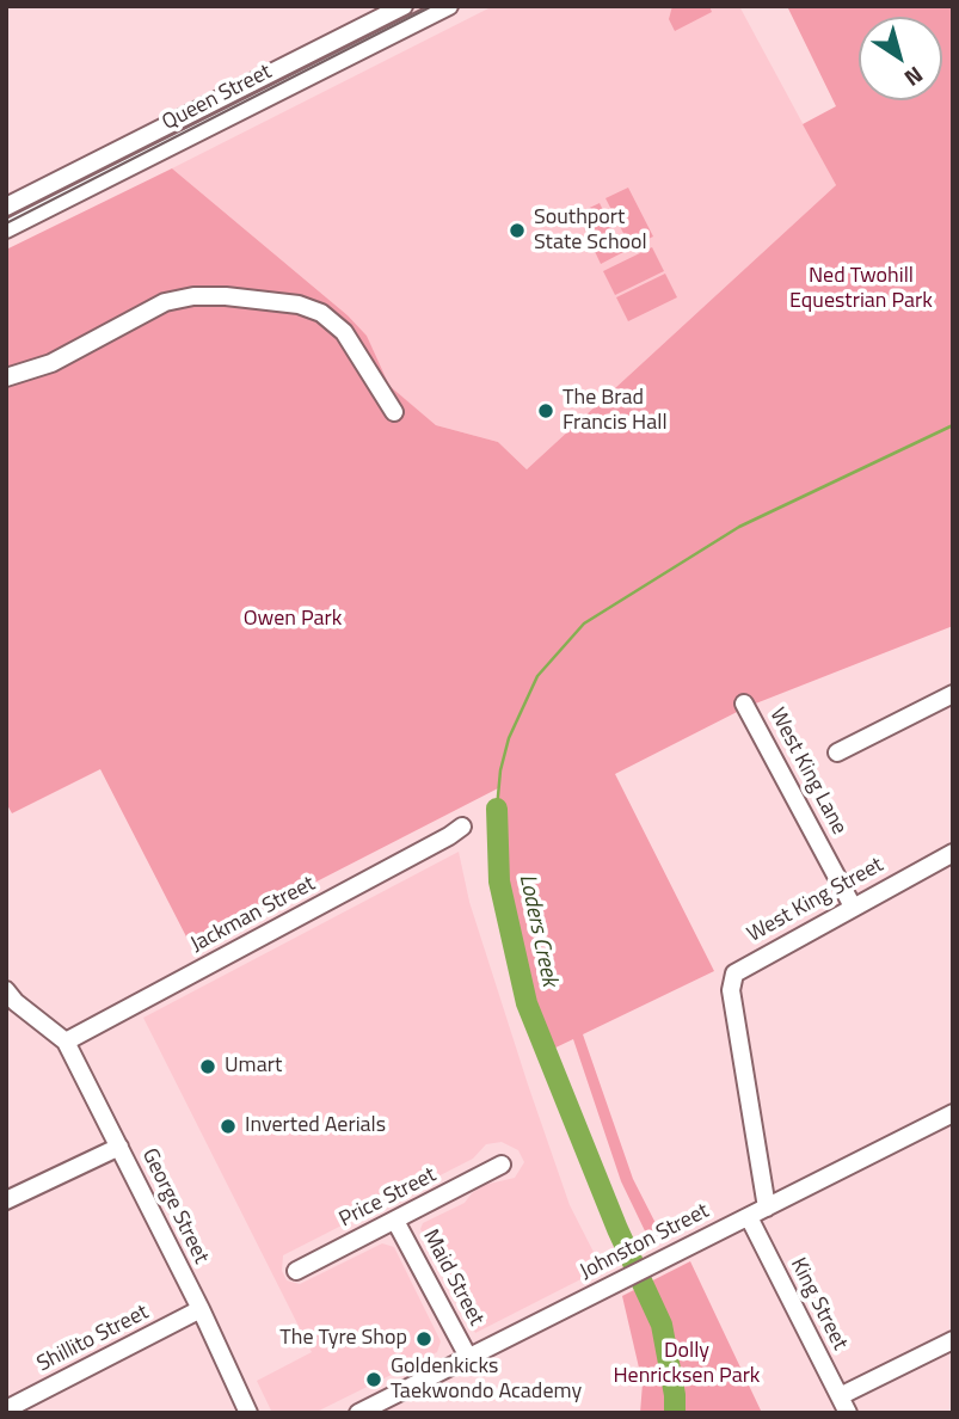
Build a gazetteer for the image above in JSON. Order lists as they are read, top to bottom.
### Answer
{
  "streets": {
    "street": [
      "Queen Street",
      "West King Lane",
      "West King Street",
      "Jackman Street",
      "Price Street",
      "George Street",
      "Johnston Street",
      "Maid Street",
      "King Street",
      "Shillito Street"
    ]
  },
  "crossings": [
    ["West King Lane", "West King Street"],
    ["West King Street", "Johnston Street"],
    ["Jackman Street", "George Street"],
    ["Price Street", "Maid Street"],
    ["George Street", "Shillito Street"],
    ["Johnston Street", "Maid Street"],
    ["Johnston Street", "King Street"]
  ],
  "water": ["Loders Creek"],
  "parks": ["Ned Twohill Equestrian Park", "Owen Park", "Dolly Henricksen Park"],
  "places": [
    "Southport State School",
    "The Brad Francis Hall",
    "Umart",
    "Inverted Aerials",
    "The Tyre Shop",
    "Goldenkicks Taekwondo Academy"
  ],
  "north": "bottom right"
}
